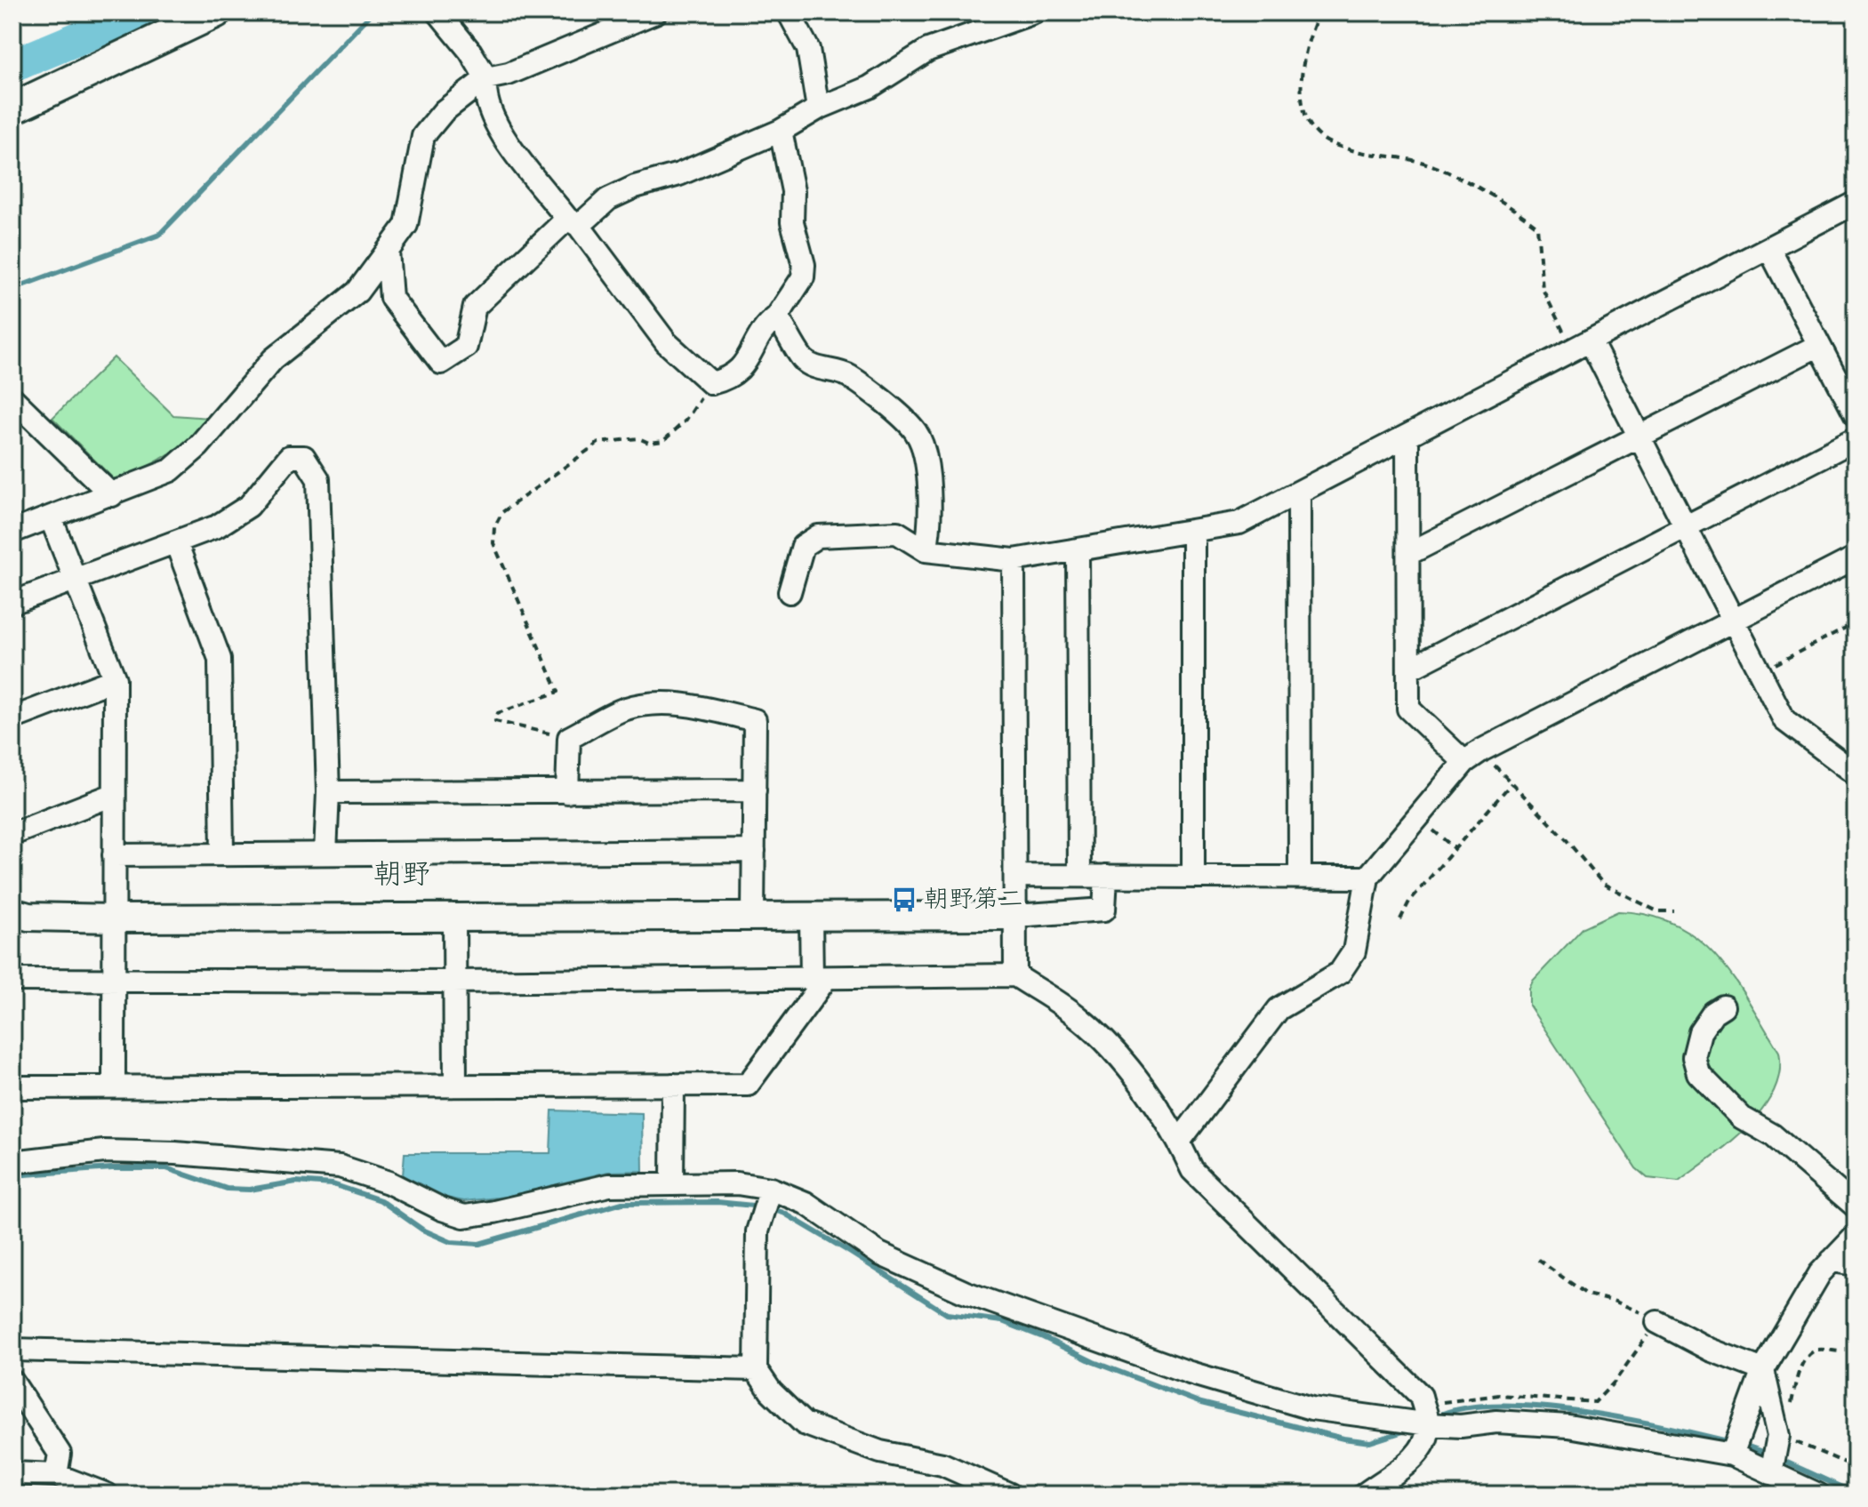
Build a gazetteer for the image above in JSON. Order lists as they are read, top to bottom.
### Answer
{
  "districts": ["朝野"],
  "places": {
    "bus stop": ["朝野第二"]
  }
}
